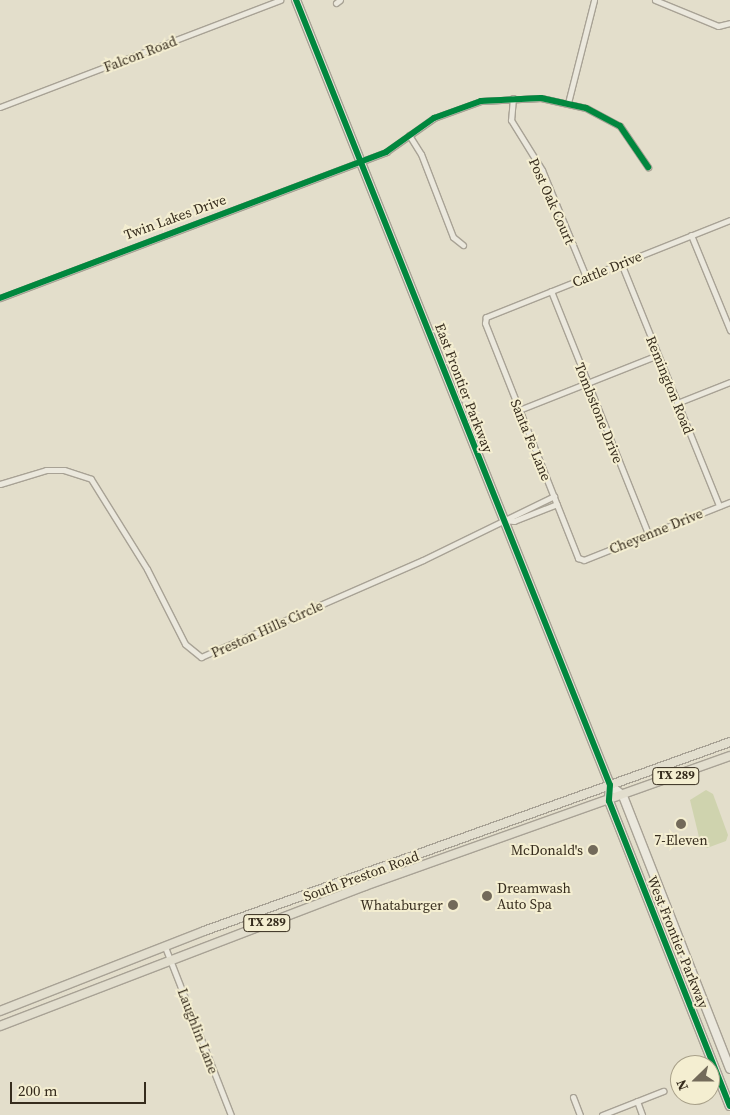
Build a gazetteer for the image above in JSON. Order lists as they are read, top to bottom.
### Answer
{
  "streets": {
    "main road": ["TX 289", "South Preston Road"],
    "street": [
      "Falcon Road",
      "Post Oak Court",
      "Twin Lakes Drive",
      "Cattle Drive",
      "Remington Road",
      "East Frontier Parkway",
      "Tombstone Drive",
      "Santa Fe Lane",
      "Cheyenne Drive",
      "Preston Hills Circle",
      "West Frontier Parkway",
      "Laughlin Lane"
    ]
  },
  "crossings": [
    ["Post Oak Court", "Twin Lakes Drive"],
    ["Post Oak Court", "Cattle Drive"],
    ["Twin Lakes Drive", "East Frontier Parkway"],
    ["Cattle Drive", "Remington Road"],
    ["Cattle Drive", "Tombstone Drive"],
    ["Cattle Drive", "Santa Fe Lane"],
    ["Remington Road", "Cheyenne Drive"],
    ["East Frontier Parkway", "Preston Hills Circle"],
    ["East Frontier Parkway", "TX 289"],
    ["East Frontier Parkway", "South Preston Road"],
    ["East Frontier Parkway", "West Frontier Parkway"],
    ["Tombstone Drive", "Cheyenne Drive"],
    ["Santa Fe Lane", "Cheyenne Drive"],
    ["Santa Fe Lane", "Preston Hills Circle"],
    ["TX 289", "South Preston Road"],
    ["TX 289", "West Frontier Parkway"],
    ["South Preston Road", "West Frontier Parkway"],
    ["South Preston Road", "Laughlin Lane"]
  ],
  "places": [
    "7-Eleven",
    "McDonald's",
    "Dreamwash Auto Spa",
    "Whataburger"
  ],
  "scale_bar": "200 m",
  "north": "left"
}
